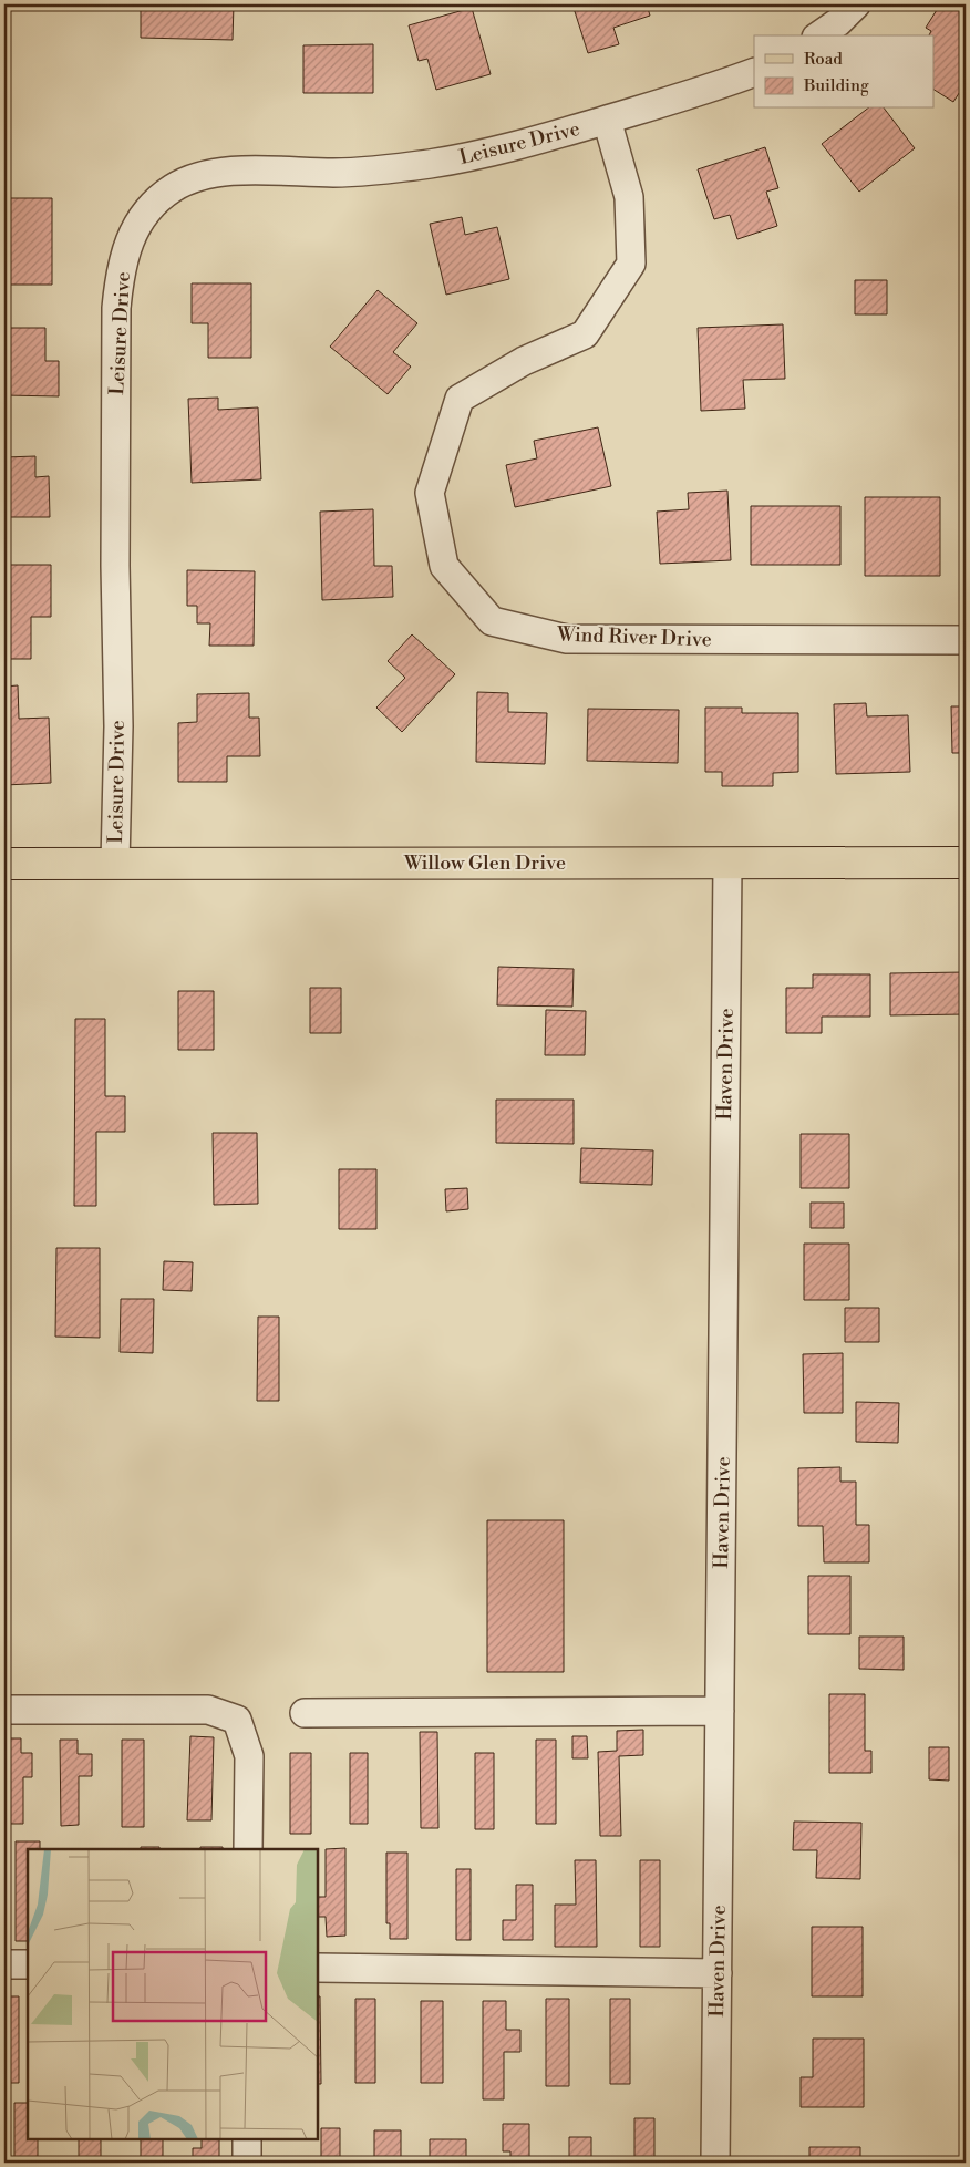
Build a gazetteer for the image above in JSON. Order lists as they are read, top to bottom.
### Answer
{
  "streets": {
    "main road": ["Willow Glen Drive"],
    "street": ["Leisure Drive", "Wind River Drive", "Haven Drive"]
  },
  "crossings": [
    ["Leisure Drive", "Wind River Drive"],
    ["Leisure Drive", "Willow Glen Drive"],
    ["Willow Glen Drive", "Haven Drive"]
  ],
  "legend": ["Road", "Building"]
}
